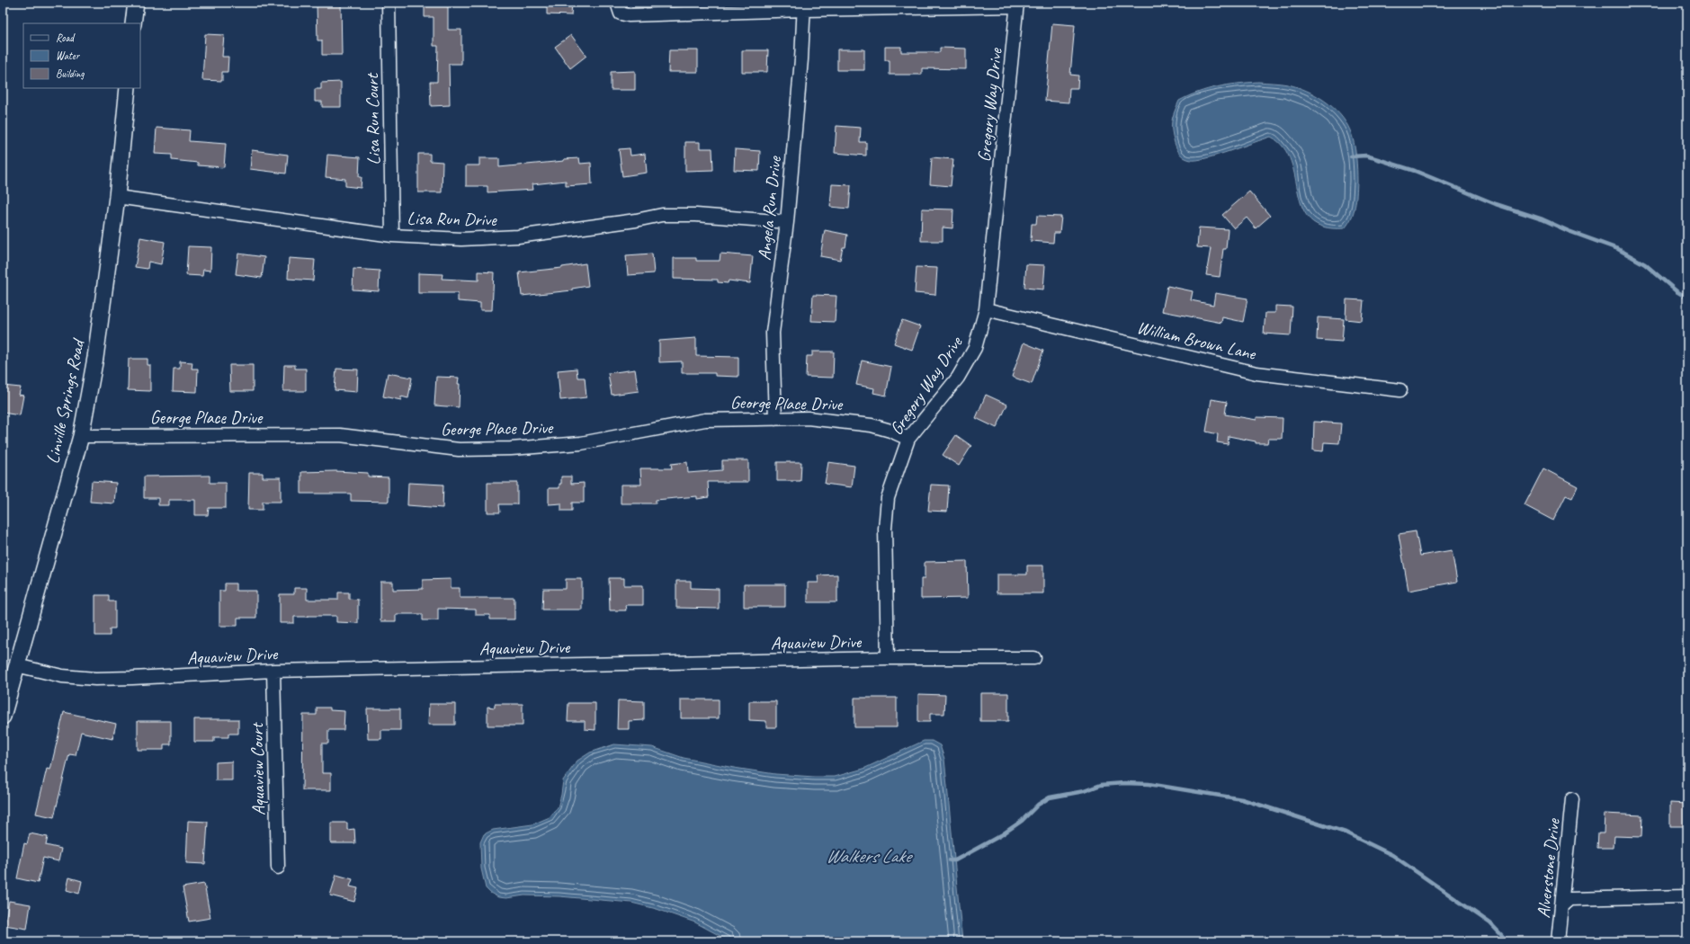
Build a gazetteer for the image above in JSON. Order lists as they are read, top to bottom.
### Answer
{
  "streets": {
    "street": [
      "Gregory Way Drive",
      "Lisa Run Court",
      "Angela Run Drive",
      "Lisa Run Drive",
      "William Brown Lane",
      "Linville Springs Road",
      "George Place Drive",
      "Aquaview Drive",
      "Aquaview Court",
      "Alverstone Drive"
    ]
  },
  "crossings": [
    ["Gregory Way Drive", "William Brown Lane"],
    ["Gregory Way Drive", "George Place Drive"],
    ["Gregory Way Drive", "Aquaview Drive"],
    ["Lisa Run Court", "Lisa Run Drive"],
    ["Angela Run Drive", "Lisa Run Drive"],
    ["Angela Run Drive", "George Place Drive"],
    ["Lisa Run Drive", "Linville Springs Road"],
    ["Linville Springs Road", "George Place Drive"],
    ["Linville Springs Road", "Aquaview Drive"],
    ["Aquaview Drive", "Aquaview Court"]
  ],
  "water": ["Walkers Lake"],
  "legend": ["Road", "Water", "Building"]
}
